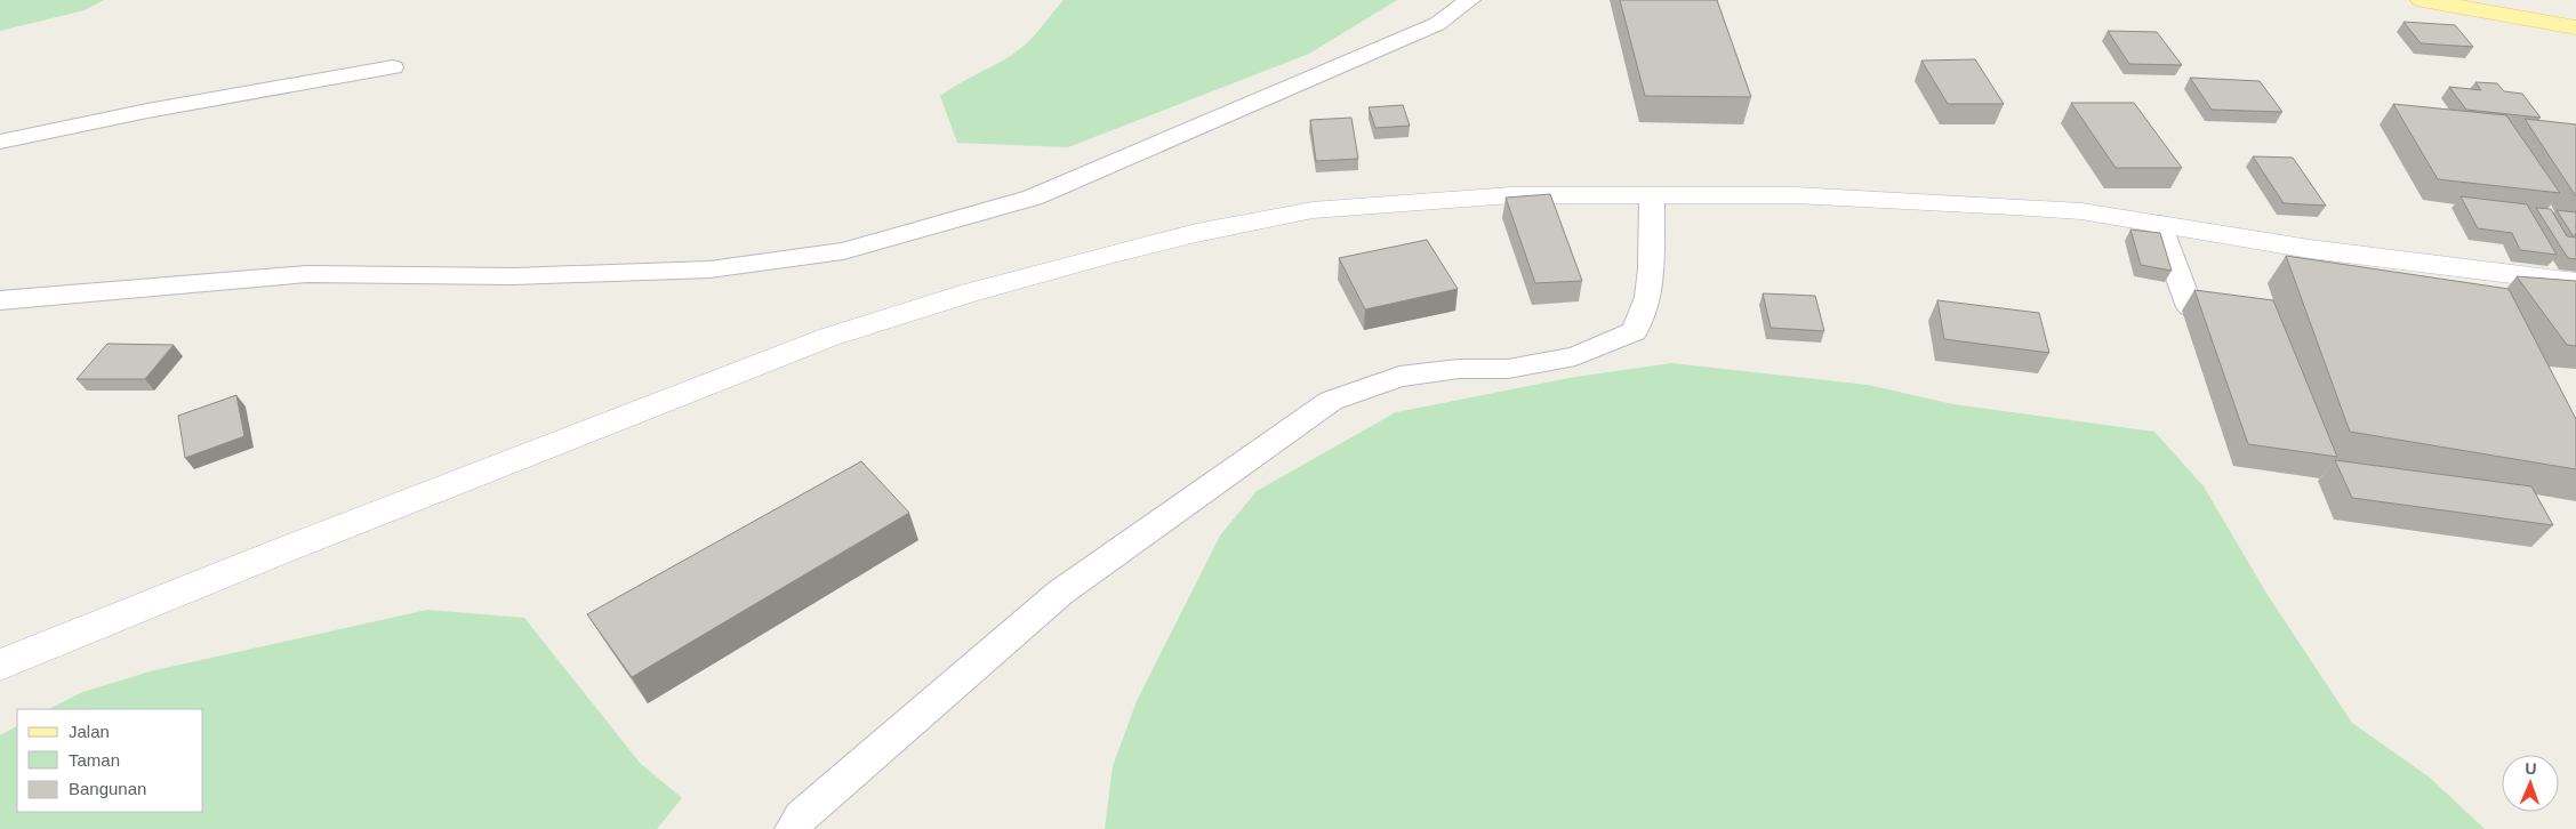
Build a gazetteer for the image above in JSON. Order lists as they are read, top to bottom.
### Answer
{
  "legend": ["Jalan", "Taman", "Bangunan"],
  "north": "top"
}
